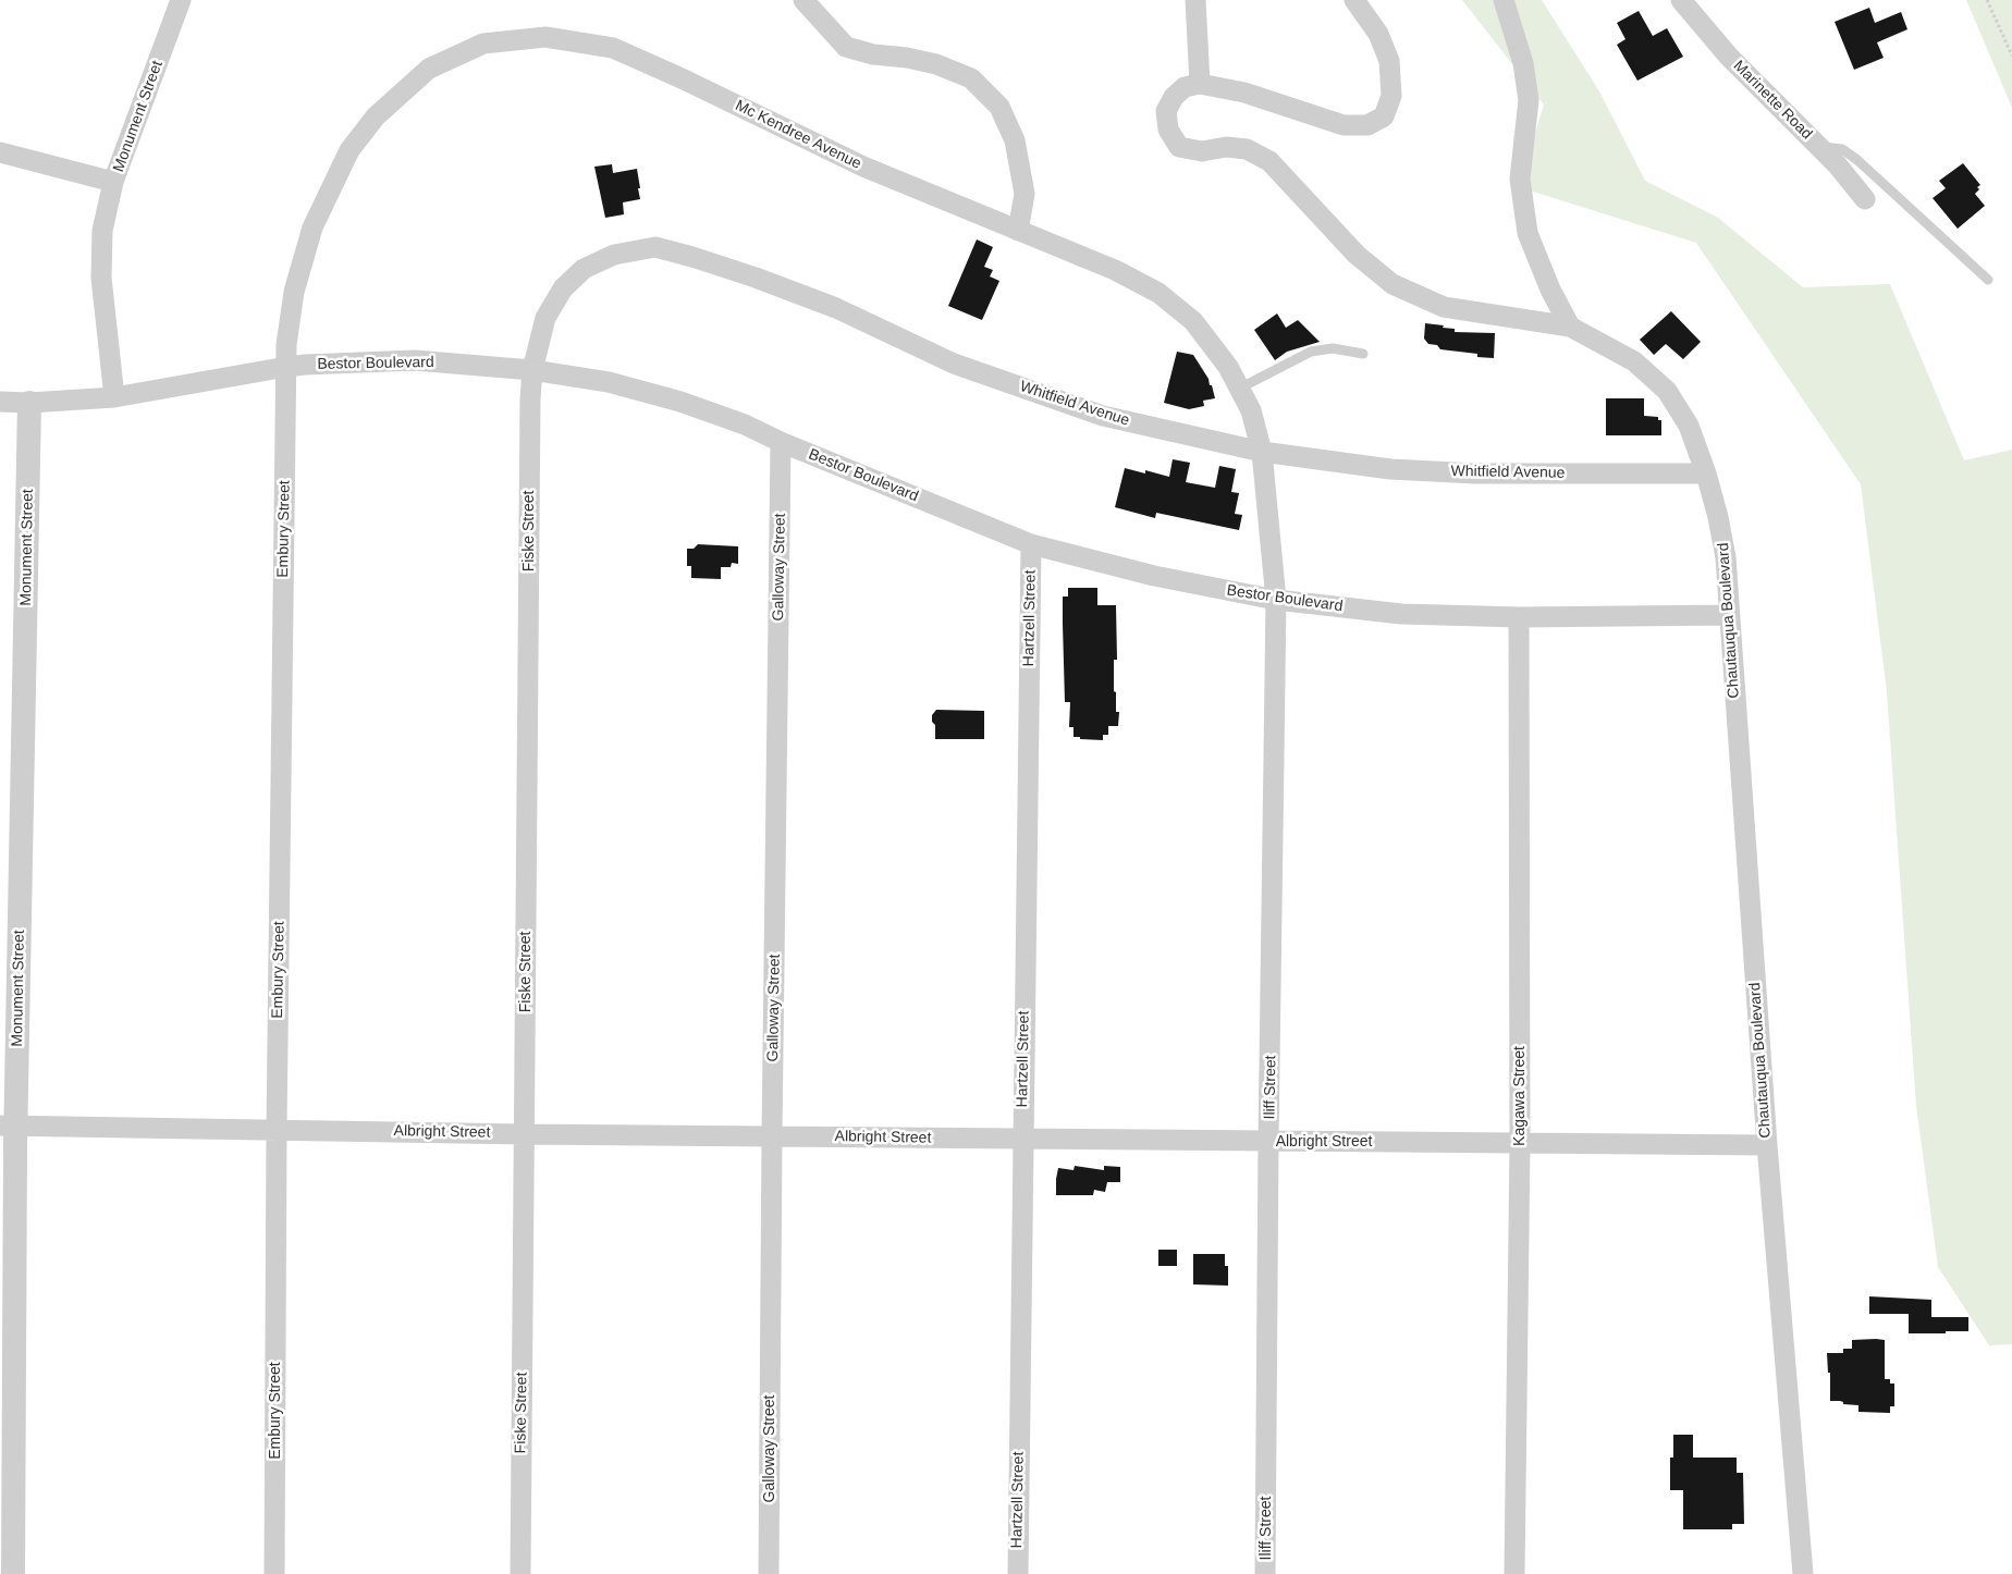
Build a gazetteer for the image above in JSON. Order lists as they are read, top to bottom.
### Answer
{
  "streets": {
    "street": [
      "Marinette Road",
      "Monument Street",
      "Mc Kendree Avenue",
      "Bestor Boulevard",
      "Whitfield Avenue",
      "Embury Street",
      "Fiske Street",
      "Galloway Street",
      "Hartzell Street",
      "Chautauqua Boulevard",
      "Iliff Street",
      "Kagawa Street",
      "Albright Street"
    ]
  },
  "crossings": [
    ["Monument Street", "Bestor Boulevard"],
    ["Monument Street", "Albright Street"],
    ["Mc Kendree Avenue", "Bestor Boulevard"],
    ["Mc Kendree Avenue", "Whitfield Avenue"],
    ["Mc Kendree Avenue", "Embury Street"],
    ["Mc Kendree Avenue", "Iliff Street"],
    ["Bestor Boulevard", "Whitfield Avenue"],
    ["Bestor Boulevard", "Embury Street"],
    ["Bestor Boulevard", "Fiske Street"],
    ["Bestor Boulevard", "Galloway Street"],
    ["Bestor Boulevard", "Hartzell Street"],
    ["Bestor Boulevard", "Chautauqua Boulevard"],
    ["Bestor Boulevard", "Iliff Street"],
    ["Bestor Boulevard", "Kagawa Street"],
    ["Whitfield Avenue", "Fiske Street"],
    ["Whitfield Avenue", "Chautauqua Boulevard"],
    ["Embury Street", "Albright Street"],
    ["Fiske Street", "Albright Street"],
    ["Galloway Street", "Albright Street"],
    ["Hartzell Street", "Albright Street"],
    ["Chautauqua Boulevard", "Albright Street"],
    ["Iliff Street", "Albright Street"],
    ["Kagawa Street", "Albright Street"]
  ]
}
